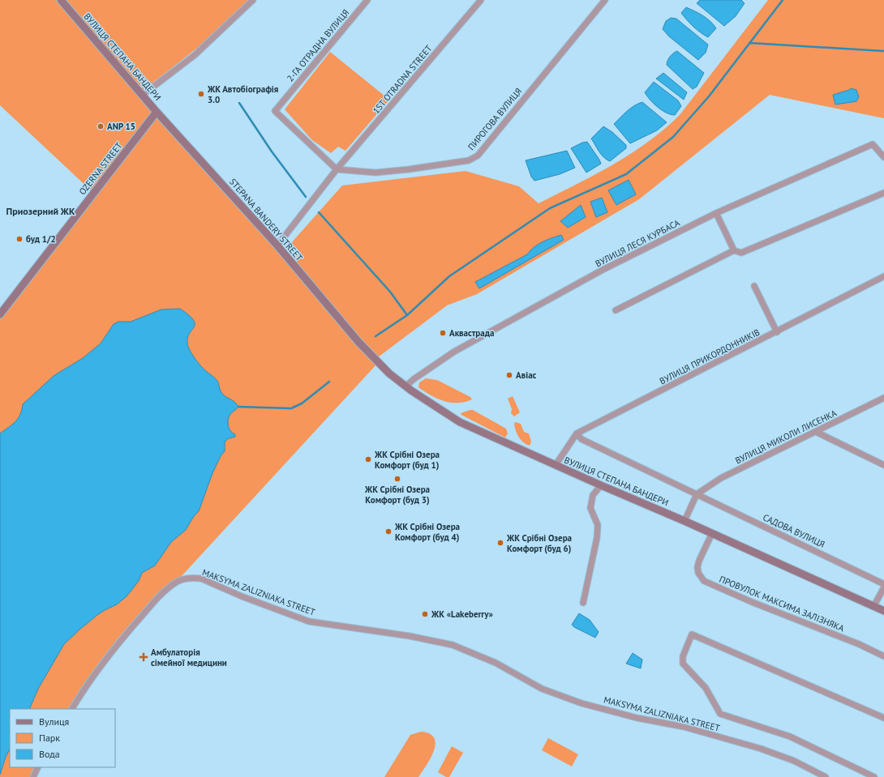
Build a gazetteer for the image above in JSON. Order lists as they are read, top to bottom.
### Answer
{
  "streets": {
    "main road": ["ВУЛИЦЯ СТЕПАНА БАНДЕРИ", "OZERNA STREET", "STEPANA BANDERY STREET"],
    "street": [
      "2-ГА ОТРАДНА ВУЛИЦЯ",
      "1ST OTRADNA STREET",
      "ПИРОГОВА ВУЛИЦЯ",
      "ВУЛИЦЯ ЛЕСЯ КУРБАСА",
      "ВУЛИЦЯ ПРИКОРДОННИКІВ",
      "ВУЛИЦЯ МИКОЛИ ЛИСЕНКА",
      "САДОВА ВУЛИЦЯ",
      "MAKSYMA ZALIZNIAKA STREET",
      "ПРОВУЛОК МАКСИМА ЗАЛІЗНЯКА"
    ]
  },
  "crossings": [
    ["2-ГА ОТРАДНА ВУЛИЦЯ", "1ST OTRADNA STREET"],
    ["2-ГА ОТРАДНА ВУЛИЦЯ", "ПИРОГОВА ВУЛИЦЯ"],
    ["ВУЛИЦЯ СТЕПАНА БАНДЕРИ", "OZERNA STREET"],
    ["ВУЛИЦЯ СТЕПАНА БАНДЕРИ", "STEPANA BANDERY STREET"],
    ["ВУЛИЦЯ СТЕПАНА БАНДЕРИ", "ВУЛИЦЯ ЛЕСЯ КУРБАСА"],
    ["ВУЛИЦЯ СТЕПАНА БАНДЕРИ", "ВУЛИЦЯ ПРИКОРДОННИКІВ"],
    ["ВУЛИЦЯ СТЕПАНА БАНДЕРИ", "ПРОВУЛОК МАКСИМА ЗАЛІЗНЯКА"],
    ["1ST OTRADNA STREET", "ПИРОГОВА ВУЛИЦЯ"],
    ["1ST OTRADNA STREET", "STEPANA BANDERY STREET"],
    ["OZERNA STREET", "STEPANA BANDERY STREET"],
    ["STEPANA BANDERY STREET", "ВУЛИЦЯ ЛЕСЯ КУРБАСА"],
    ["ВУЛИЦЯ ПРИКОРДОННИКІВ", "САДОВА ВУЛИЦЯ"],
    ["ВУЛИЦЯ МИКОЛИ ЛИСЕНКА", "САДОВА ВУЛИЦЯ"]
  ],
  "districts": ["Приозерний ЖК"],
  "places": {
    "other": [
      "ЖК Автобіографія 3.0",
      "ANP 15",
      "буд 1/2",
      "Аквастрада",
      "Авіас",
      "ЖК Срібні Озера Комфорт (буд 1)",
      "ЖК Срібні Озера Комфорт (буд 3)",
      "ЖК Срібні Озера Комфорт (буд 4)",
      "ЖК Срібні Озера Комфорт (буд 6)",
      "ЖК «Lakeberry»"
    ],
    "health": ["Амбулаторія сімейної медицини"]
  },
  "legend": ["Вулиця", "Парк", "Вода"]
}
